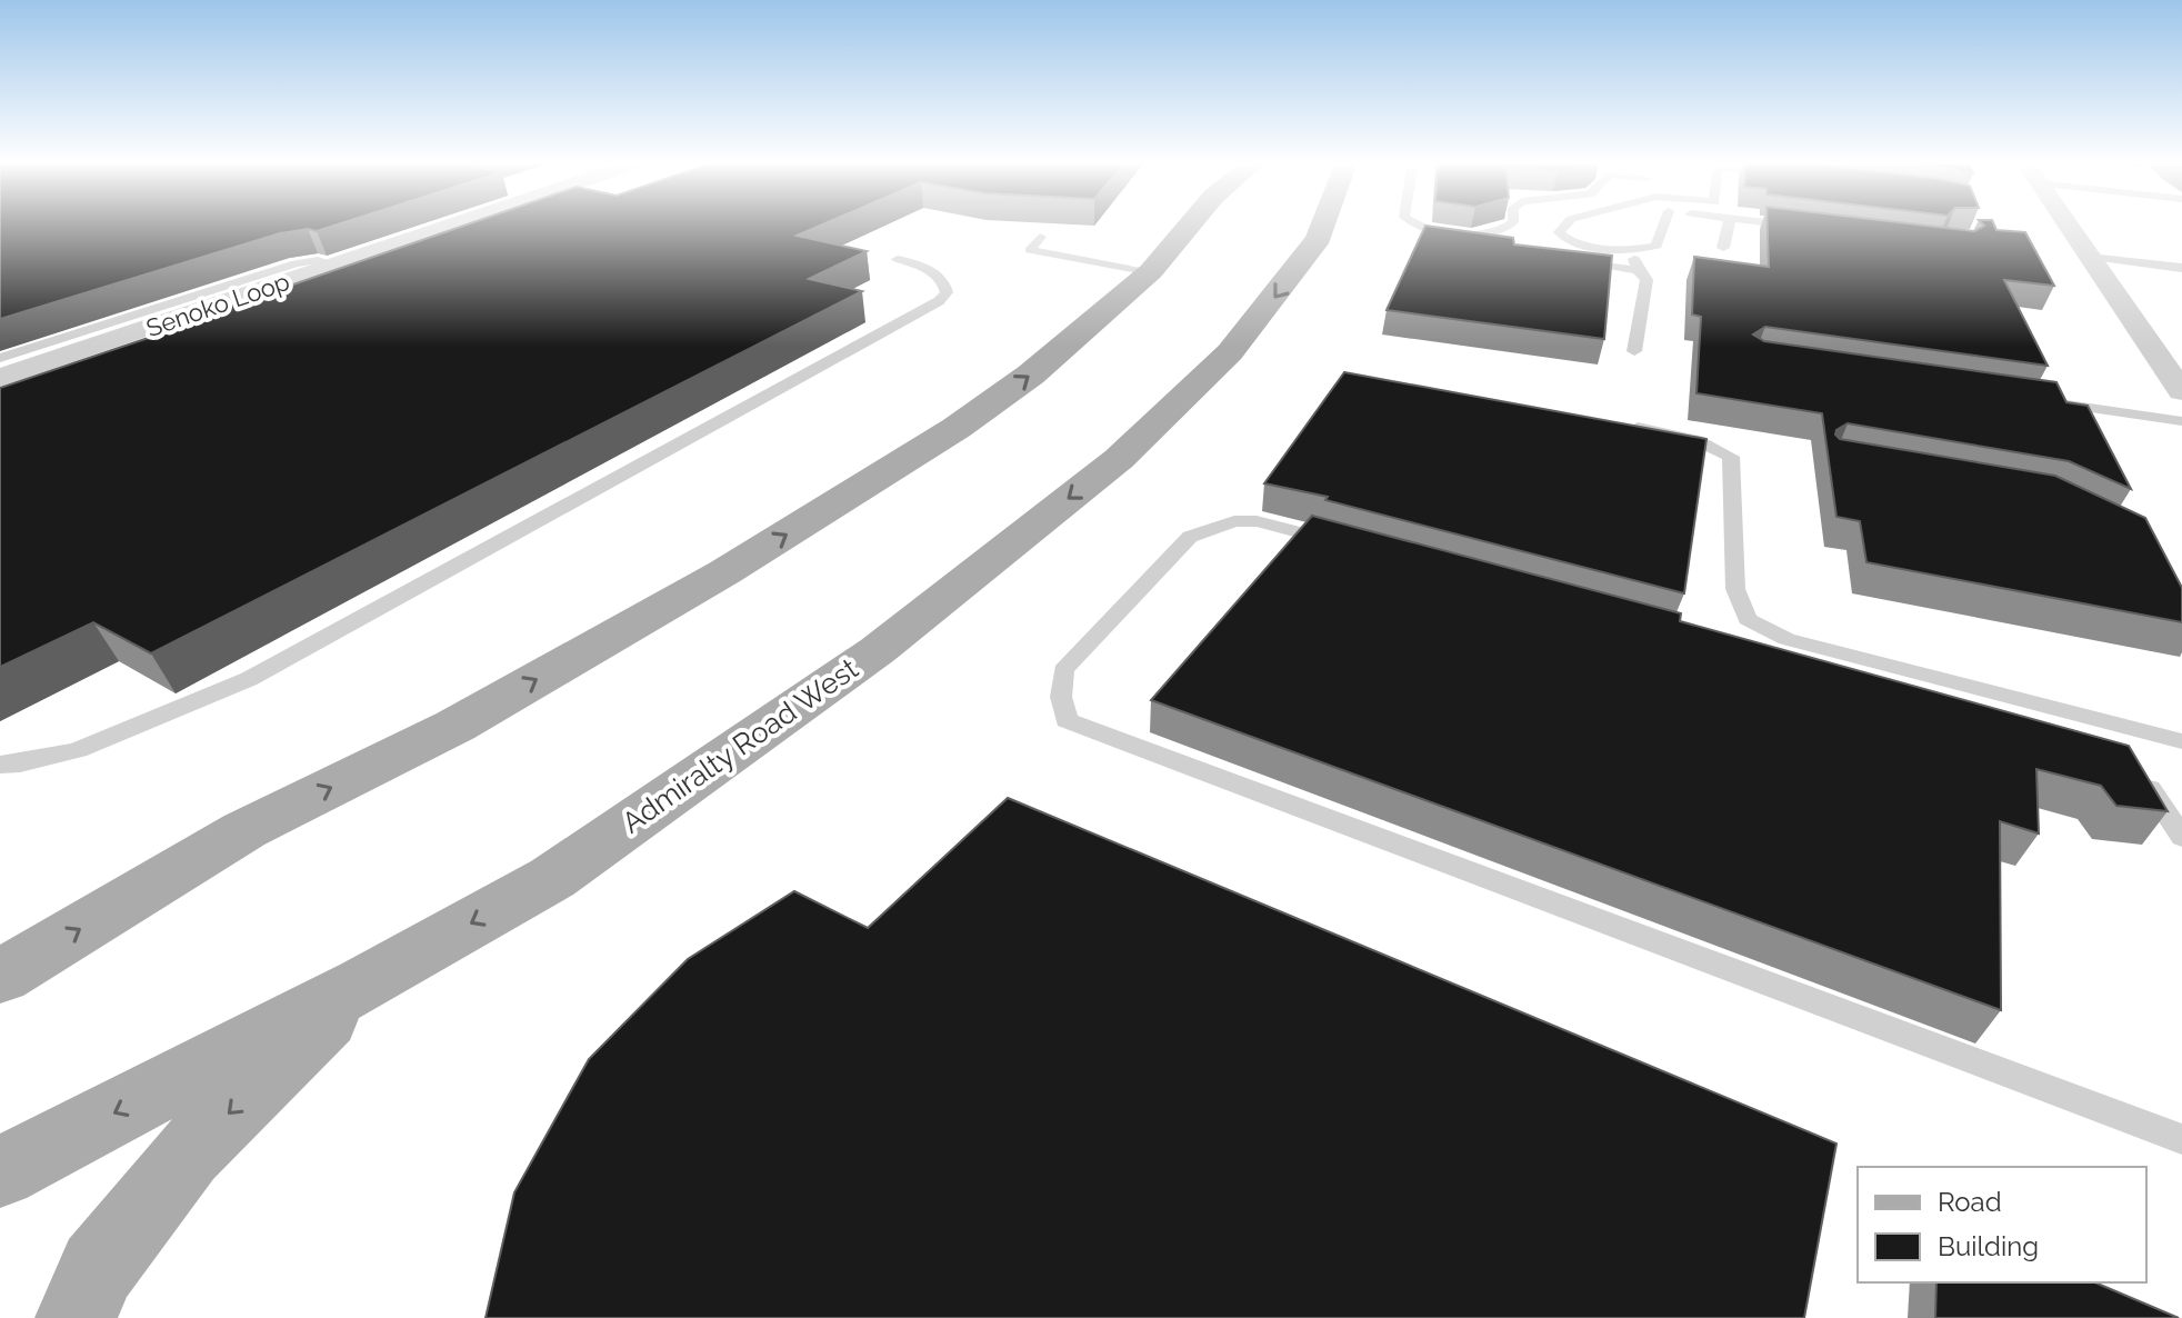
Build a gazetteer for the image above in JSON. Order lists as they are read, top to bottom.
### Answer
{
  "streets": {
    "main road": ["Admiralty Road West"],
    "street": ["Senoko Loop"]
  },
  "legend": ["Road", "Building"]
}
